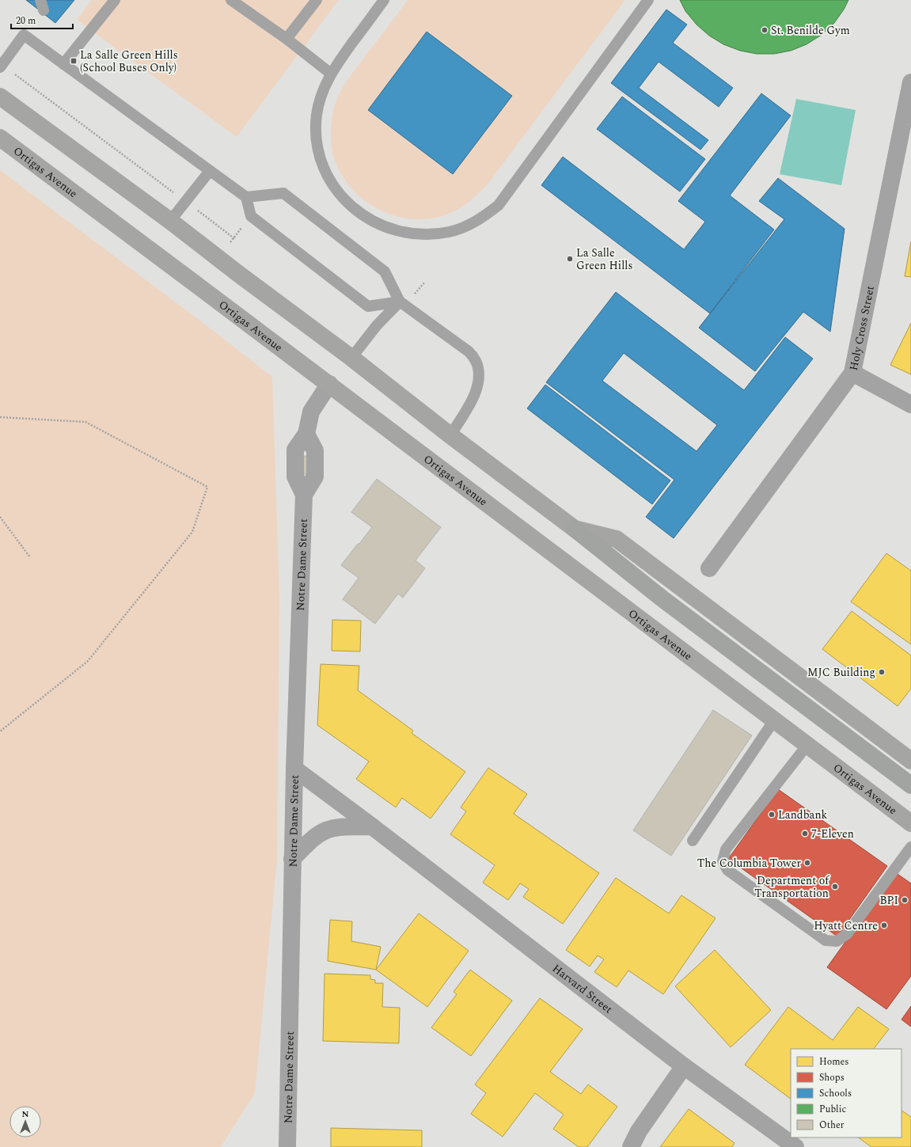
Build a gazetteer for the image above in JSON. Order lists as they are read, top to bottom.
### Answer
{
  "streets": {
    "main road": ["Ortigas Avenue"],
    "street": ["Holy Cross Street", "Notre Dame Street", "Harvard Street"]
  },
  "crossings": [
    ["Ortigas Avenue", "Notre Dame Street"],
    ["Notre Dame Street", "Harvard Street"]
  ],
  "places": {
    "other": [
      "St. Benilde Gym",
      "La Salle Green Hills",
      "MJC Building",
      "Landbank",
      "7-Eleven",
      "The Columbia Tower",
      "Department of Transportation",
      "BPI",
      "Hyatt Centre"
    ],
    "transit": ["La Salle Green Hills (School Buses Only)"]
  },
  "legend": [
    "Homes",
    "Shops",
    "Schools",
    "Public",
    "Other"
  ],
  "scale_bar": "20 m",
  "north": "top"
}
